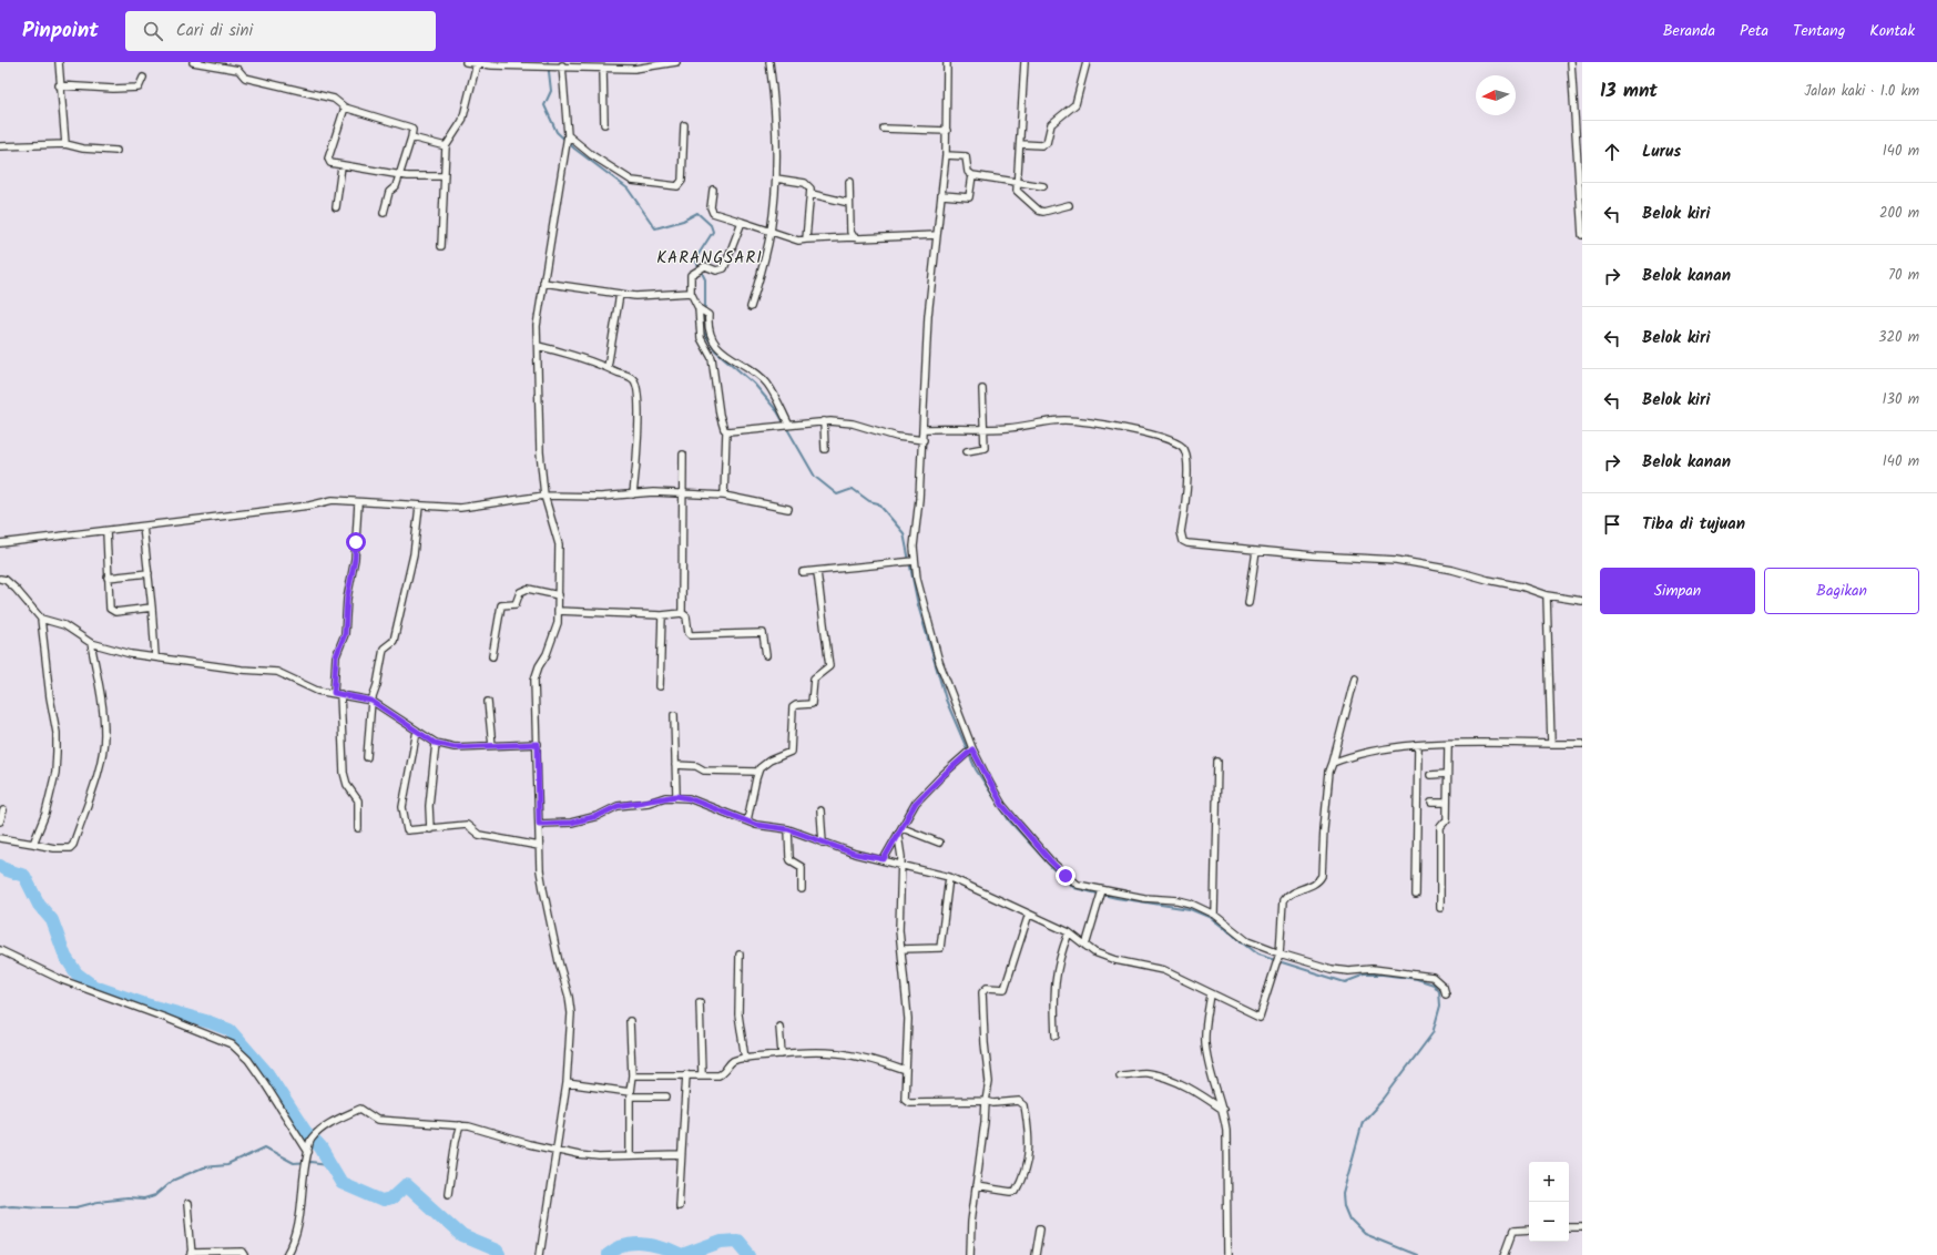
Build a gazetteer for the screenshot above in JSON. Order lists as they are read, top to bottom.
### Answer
{
  "districts": ["KARANGSARI"],
  "north": "left",
  "page": {
    "header": "Pinpoint",
    "search": "Cari di sini",
    "nav": [
      "Beranda",
      "Peta",
      "Tentang",
      "Kontak"
    ],
    "heading": ["13 mnt", "Jalan kaki · 1.0 km"],
    "list": [
      ["Lurus", "140 m"],
      ["Belok kiri", "200 m"],
      ["Belok kanan", "70 m"],
      ["Belok kiri", "320 m"],
      ["Belok kiri", "130 m"],
      ["Belok kanan", "140 m"],
      "Tiba di tujuan"
    ],
    "buttons": ["Simpan", "Bagikan"],
    "map_buttons": ["+", "−"]
  }
}
